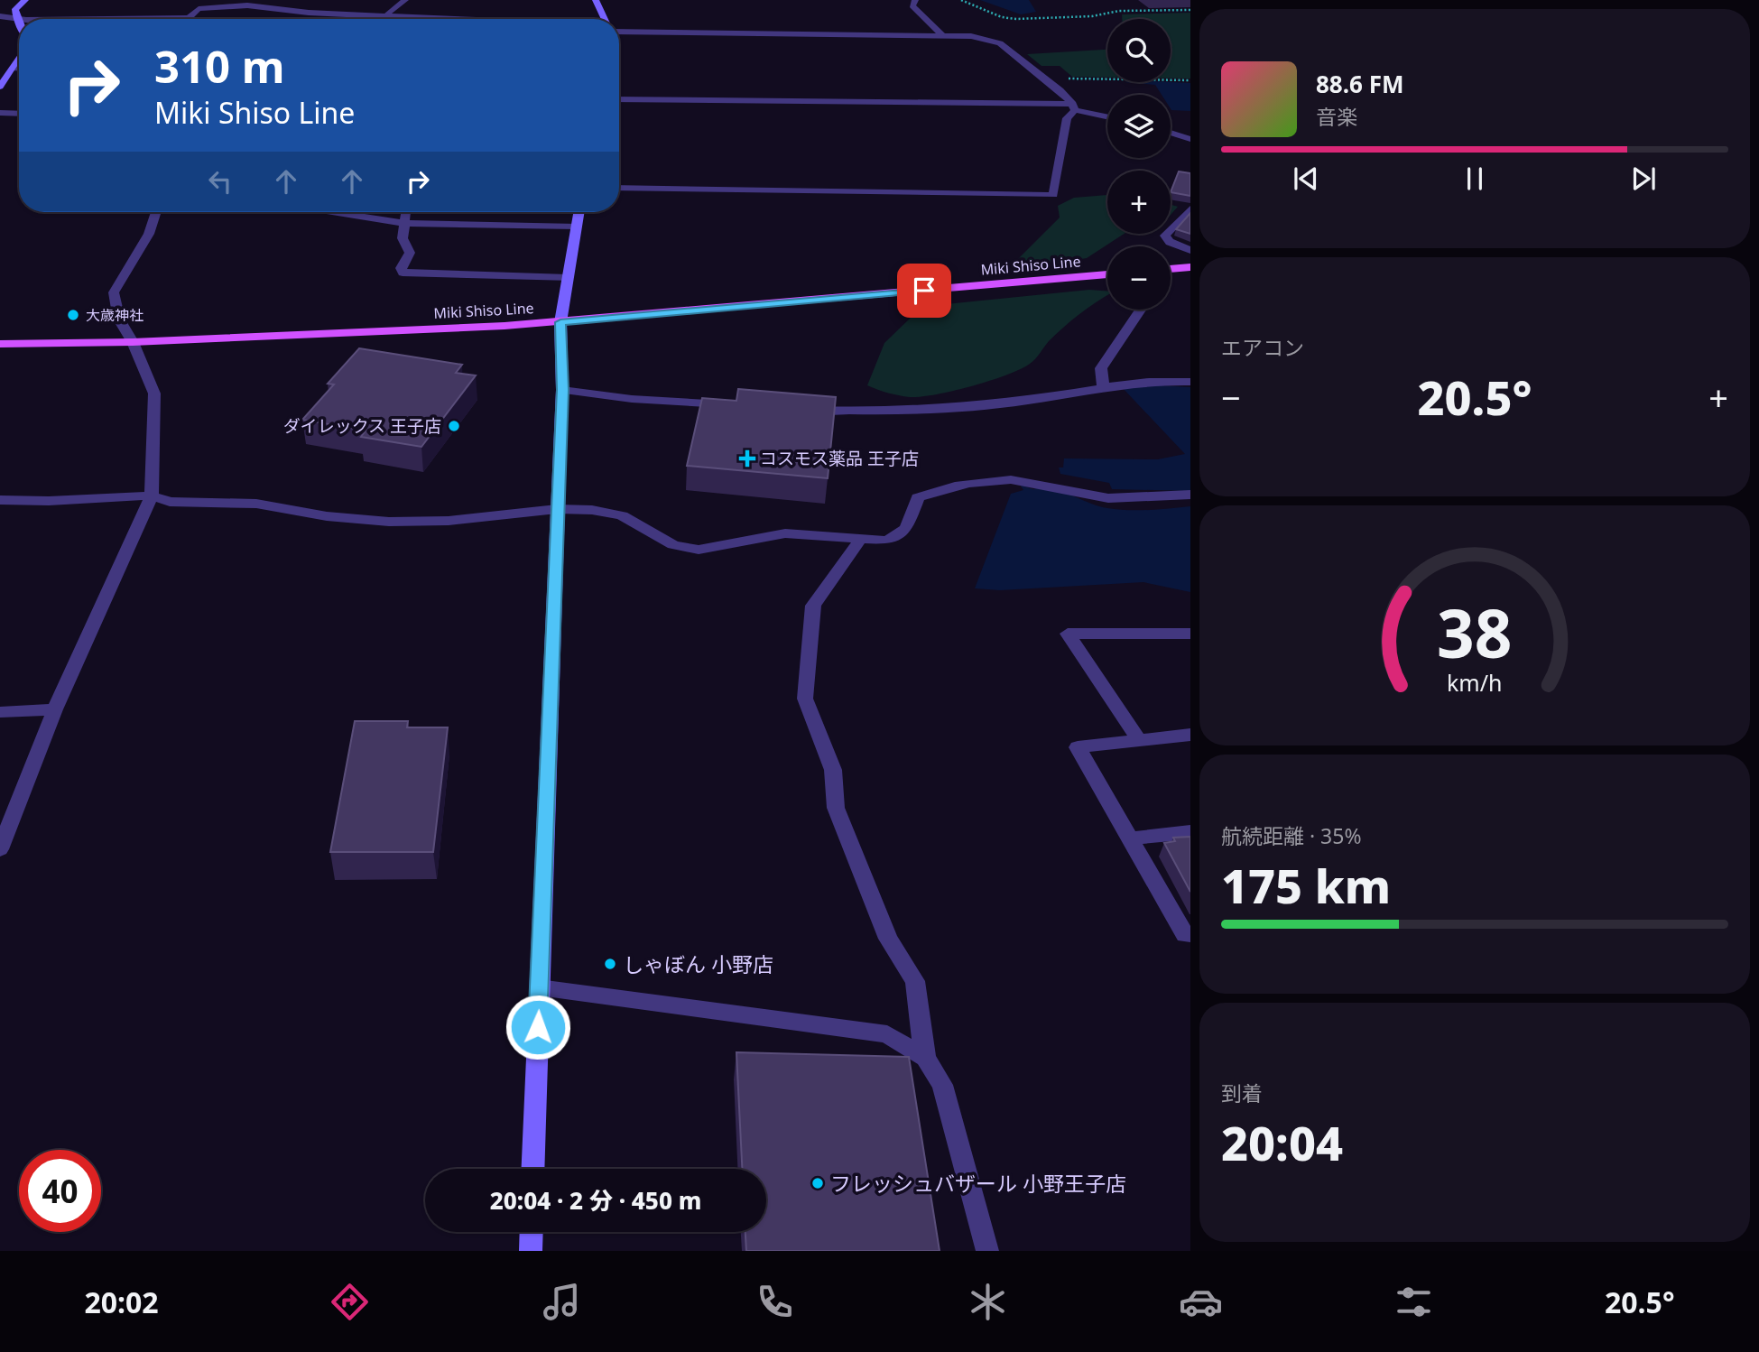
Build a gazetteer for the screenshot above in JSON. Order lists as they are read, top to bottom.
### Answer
{
  "streets": {
    "main road": ["Miki Shiso Line"]
  },
  "places": {
    "other": [
      "大歳神社",
      "ダイレックス 王子店",
      "しゃぼん 小野店",
      "フレッシュバザール 小野王子店"
    ],
    "health": ["コスモス薬品 王子店"]
  },
  "page": {
    "map_buttons": ["+", "−"],
    "turn": ["310 m", "Miki Shiso Line"],
    "song": ["88.6 FM", "音楽"],
    "tile": [
      "エアコン",
      ["航続距離 · 35%", "175 km"],
      ["到着", "20:04"]
    ],
    "heat": ["−", "20.5°", "+"],
    "limit": "40",
    "trip": "20:04 · 2 分 · 450 m",
    "tabs": ["20:02", "20.5°"],
    "gauge": ["38", "km/h"]
  }
}
